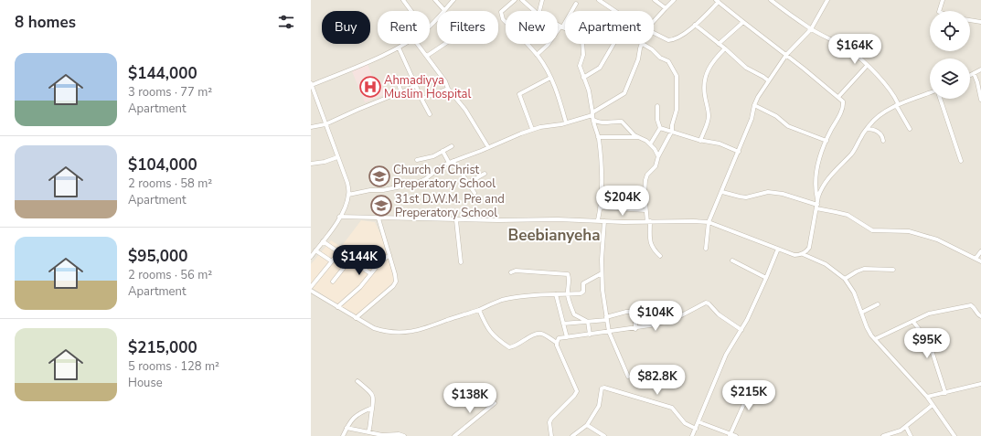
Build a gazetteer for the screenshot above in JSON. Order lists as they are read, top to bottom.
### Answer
{
  "districts": ["Beebianyeha"],
  "places": {
    "hospital": ["Ahmadiyya Muslim Hospital"],
    "school or university": ["Church of Christ Preperatory School", "31st D.W.M. Pre and Preperatory School"]
  },
  "page": {
    "heading": "8 homes",
    "chip": [
      "Buy",
      "Rent",
      "Filters",
      "New",
      "Apartment"
    ],
    "price": [
      "$164K",
      "$204K",
      "$144K",
      "$104K",
      "$95K",
      "$82.8K",
      "$215K",
      "$138K"
    ],
    "list": [
      {
        "name": "$144,000",
        "note": "3 rooms · 77 m² · Apartment"
      },
      {
        "name": "$104,000",
        "note": "2 rooms · 58 m² · Apartment"
      },
      {
        "name": "$95,000",
        "note": "2 rooms · 56 m² · Apartment"
      },
      {
        "name": "$215,000",
        "note": "5 rooms · 128 m² · House"
      }
    ]
  }
}
